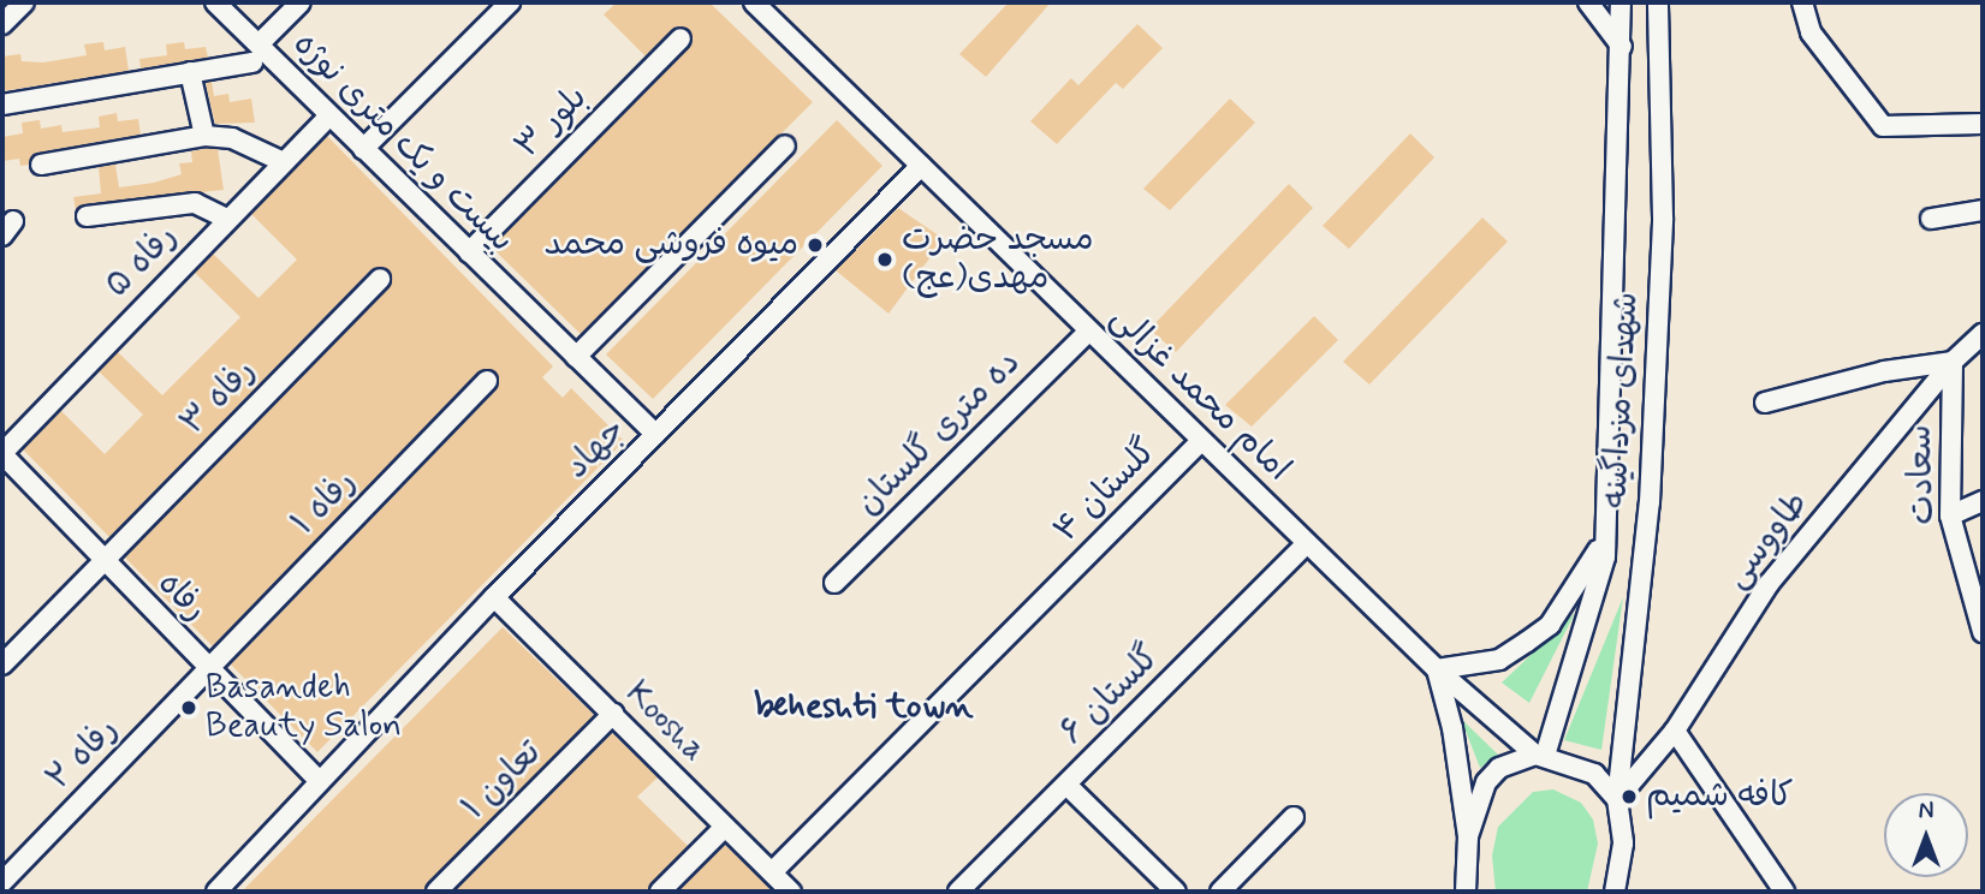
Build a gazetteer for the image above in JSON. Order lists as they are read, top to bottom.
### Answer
{
  "streets": {
    "street": [
      "بلور ۳",
      "بیست و یک متری نوژه",
      "رفاه ۵",
      "امام محمد غزالی",
      "رفاه ۳",
      "شهدای مزداگینه",
      "ده متری گلستان",
      "جهاد",
      "سعادت",
      "گلستان ۴",
      "رفاه ۱",
      "طاووسی",
      "رفاه",
      "گلستان ۶",
      "Koosha",
      "رفاه ۲",
      "تعاون ۱"
    ]
  },
  "crossings": [
    ["بلور ۳", "بیست و یک متری نوژه"],
    ["بیست و یک متری نوژه", "رفاه ۵"],
    ["بیست و یک متری نوژه", "جهاد"],
    ["رفاه ۵", "رفاه"],
    ["امام محمد غزالی", "شهدای مزداگینه"],
    ["امام محمد غزالی", "ده متری گلستان"],
    ["امام محمد غزالی", "جهاد"],
    ["امام محمد غزالی", "گلستان ۴"],
    ["امام محمد غزالی", "گلستان ۶"],
    ["رفاه ۳", "رفاه"],
    ["شهدای مزداگینه", "طاووسی"],
    ["جهاد", "رفاه"],
    ["جهاد", "Koosha"],
    ["سعادت", "طاووسی"],
    ["گلستان ۴", "Koosha"],
    ["رفاه ۱", "رفاه"],
    ["رفاه ۱", "رفاه ۲"],
    ["رفاه", "رفاه ۲"],
    ["Koosha", "تعاون ۱"]
  ],
  "districts": ["beheshti town"],
  "places": [
    "میوه فروشی محمد",
    "مسجد حضرت مهدی(عج)",
    "Basandeh Beauty Salon",
    "کافه شمیم"
  ],
  "north": "top"
}
